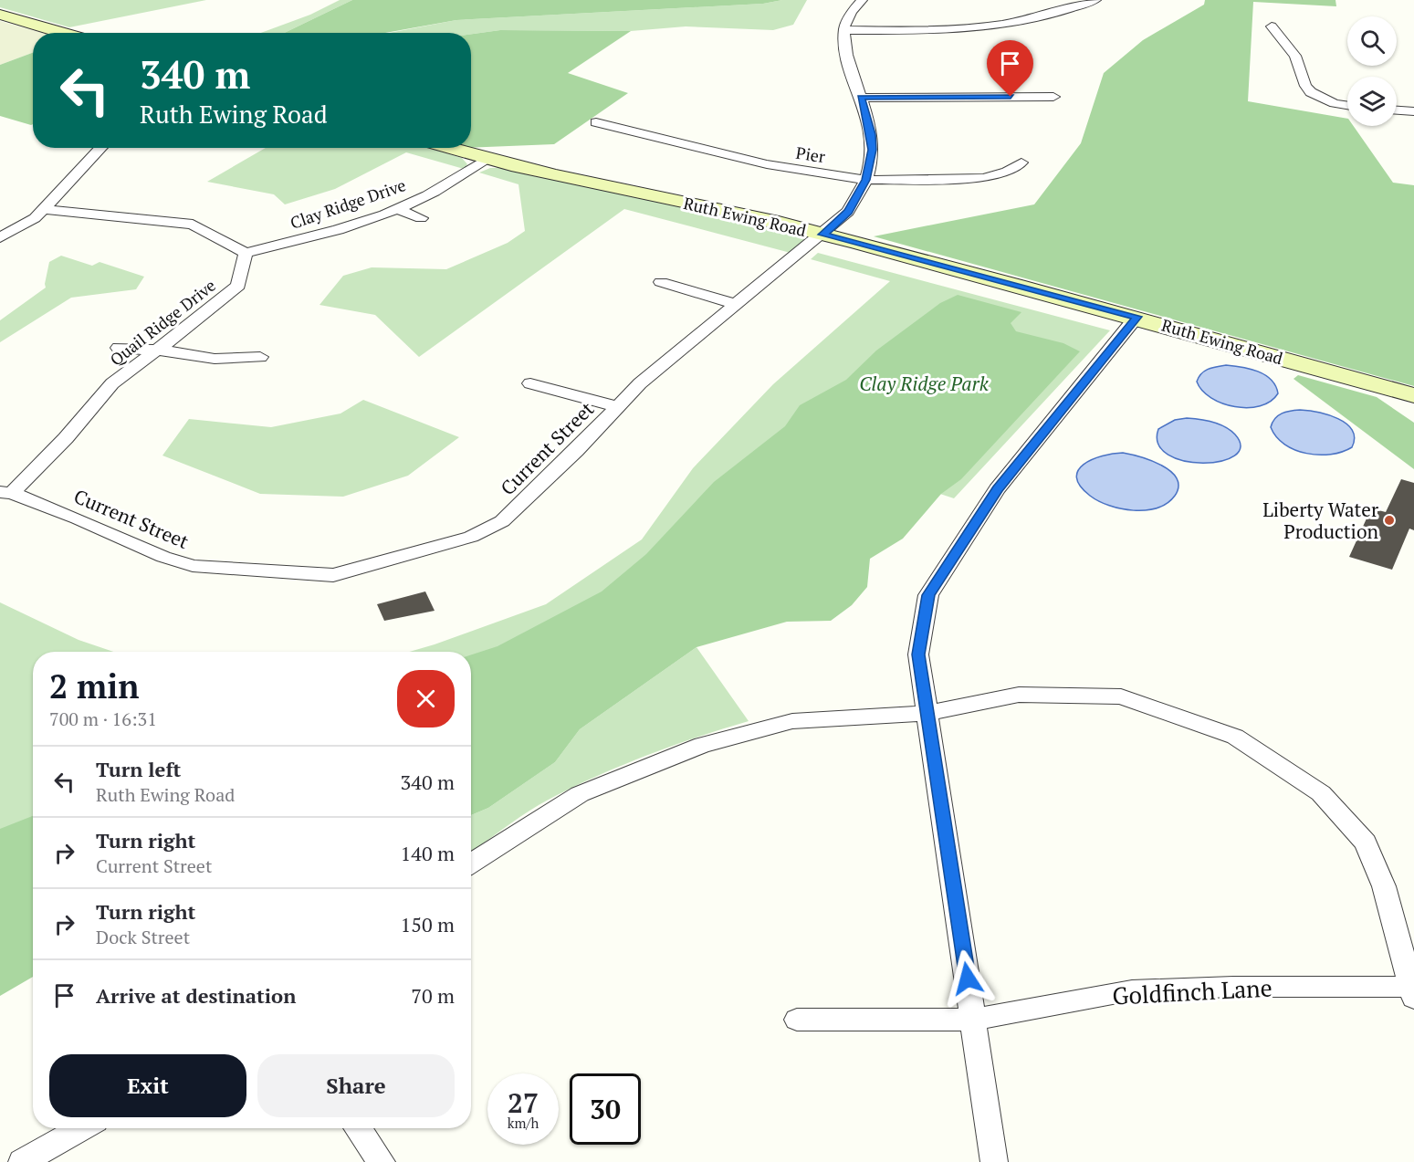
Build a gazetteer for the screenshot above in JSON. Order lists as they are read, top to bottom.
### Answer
{
  "streets": {
    "street": [
      "Pier",
      "Clay Ridge Drive",
      "Ruth Ewing Road",
      "Quail Ridge Drive",
      "Current Street",
      "Goldfinch Lane"
    ]
  },
  "crossings": [
    ["Pier", "Current Street"],
    ["Clay Ridge Drive", "Ruth Ewing Road"],
    ["Clay Ridge Drive", "Quail Ridge Drive"],
    ["Ruth Ewing Road", "Current Street"],
    ["Quail Ridge Drive", "Current Street"]
  ],
  "parks": ["Clay Ridge Park"],
  "places": ["Liberty Water Production"],
  "page": {
    "turn": ["340 m", "Ruth Ewing Road"],
    "heading": ["2 min", "700 m · 16:31"],
    "list": [
      {
        "name": "Turn left",
        "note": "Ruth Ewing Road",
        "value": "340 m"
      },
      {
        "name": "Turn right",
        "note": "Current Street",
        "value": "140 m"
      },
      {
        "name": "Turn right",
        "note": "Dock Street",
        "value": "150 m"
      },
      {
        "name": "Arrive at destination",
        "value": "70 m"
      }
    ],
    "buttons": ["Exit", "Share"],
    "speed": "27 km/h",
    "limit": "30"
  }
}
